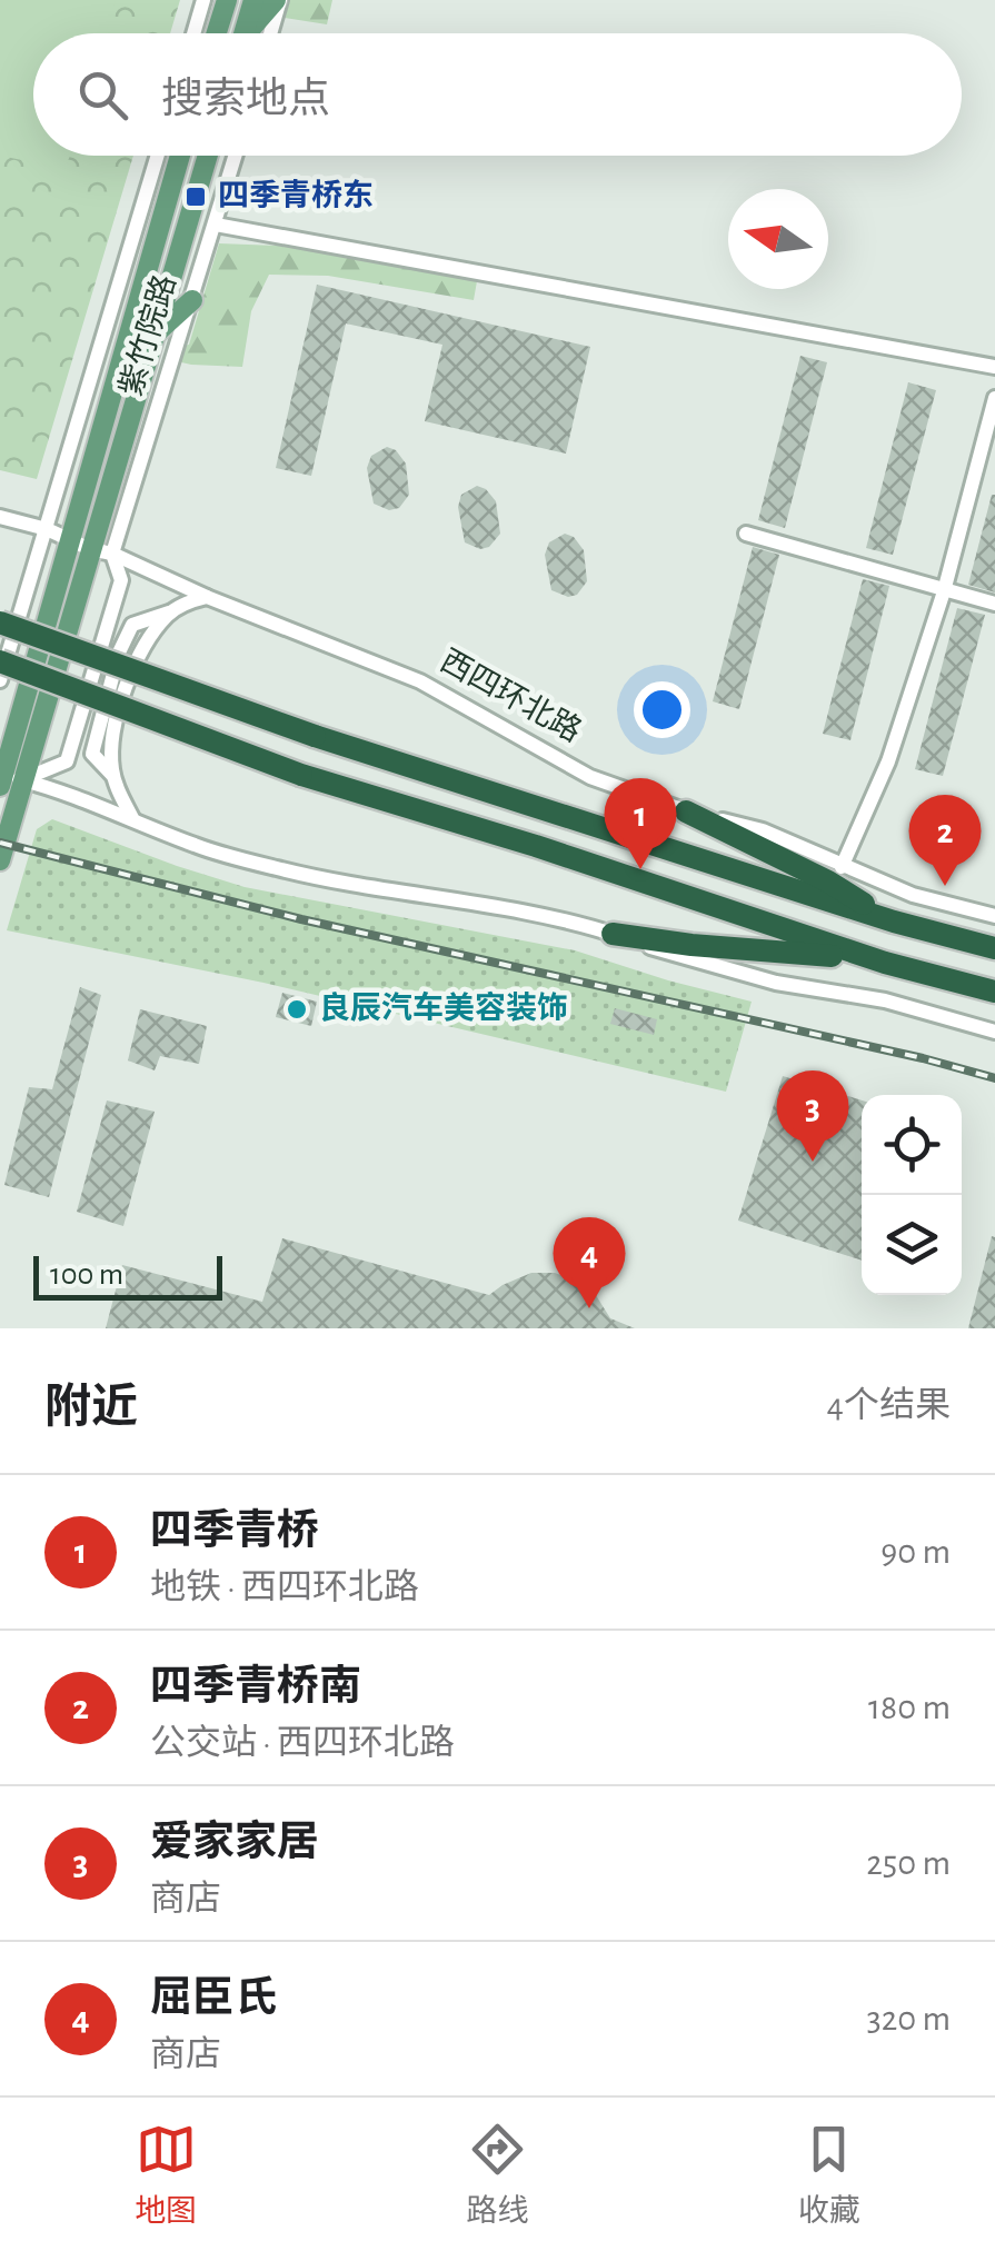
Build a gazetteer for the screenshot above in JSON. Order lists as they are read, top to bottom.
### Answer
{
  "streets": {
    "main road": ["紫竹院路"],
    "street": ["西四环北路"]
  },
  "crossings": [
    ["紫竹院路", "西四环北路"]
  ],
  "places": {
    "transit": ["四季青桥东"],
    "other": ["良辰汽车美容装饰"]
  },
  "scale_bar": "100 m",
  "north": "left",
  "page": {
    "search": "搜索地点",
    "pins": [
      "1",
      "2",
      "3",
      "4"
    ],
    "scale": "100 m",
    "heading": ["附近", "4个结果"],
    "list": [
      {
        "mark": "1",
        "name": "四季青桥",
        "note": "地铁 · 西四环北路",
        "value": "90 m"
      },
      {
        "mark": "2",
        "name": "四季青桥南",
        "note": "公交站 · 西四环北路",
        "value": "180 m"
      },
      {
        "mark": "3",
        "name": "爱家家居",
        "note": "商店",
        "value": "250 m"
      },
      {
        "mark": "4",
        "name": "屈臣氏",
        "note": "商店",
        "value": "320 m"
      }
    ],
    "nav": ["地图", "路线", "收藏"]
  }
}
